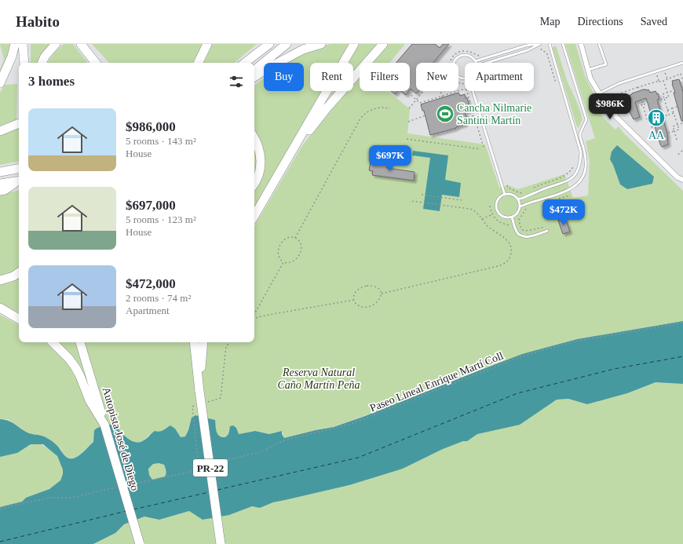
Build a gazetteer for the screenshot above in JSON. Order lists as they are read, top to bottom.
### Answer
{
  "streets": {
    "highway": ["Autopista José de Diego", "PR-22"],
    "path": ["Paseo Lineal Enrique Martí Coll"]
  },
  "parks": ["Reserva Natural Caño Martín Peña"],
  "places": {
    "sports": ["Cancha Nilmarie Santini Martín"],
    "building": ["AA"]
  },
  "page": {
    "header": "Habito",
    "nav": ["Map", "Directions", "Saved"],
    "chip": [
      "Buy",
      "Rent",
      "Filters",
      "New",
      "Apartment"
    ],
    "heading": "3 homes",
    "price": ["$986K", "$697K", "$472K"],
    "list": [
      {
        "name": "$986,000",
        "note": "5 rooms · 143 m² · House"
      },
      {
        "name": "$697,000",
        "note": "5 rooms · 123 m² · House"
      },
      {
        "name": "$472,000",
        "note": "2 rooms · 74 m² · Apartment"
      }
    ]
  }
}
